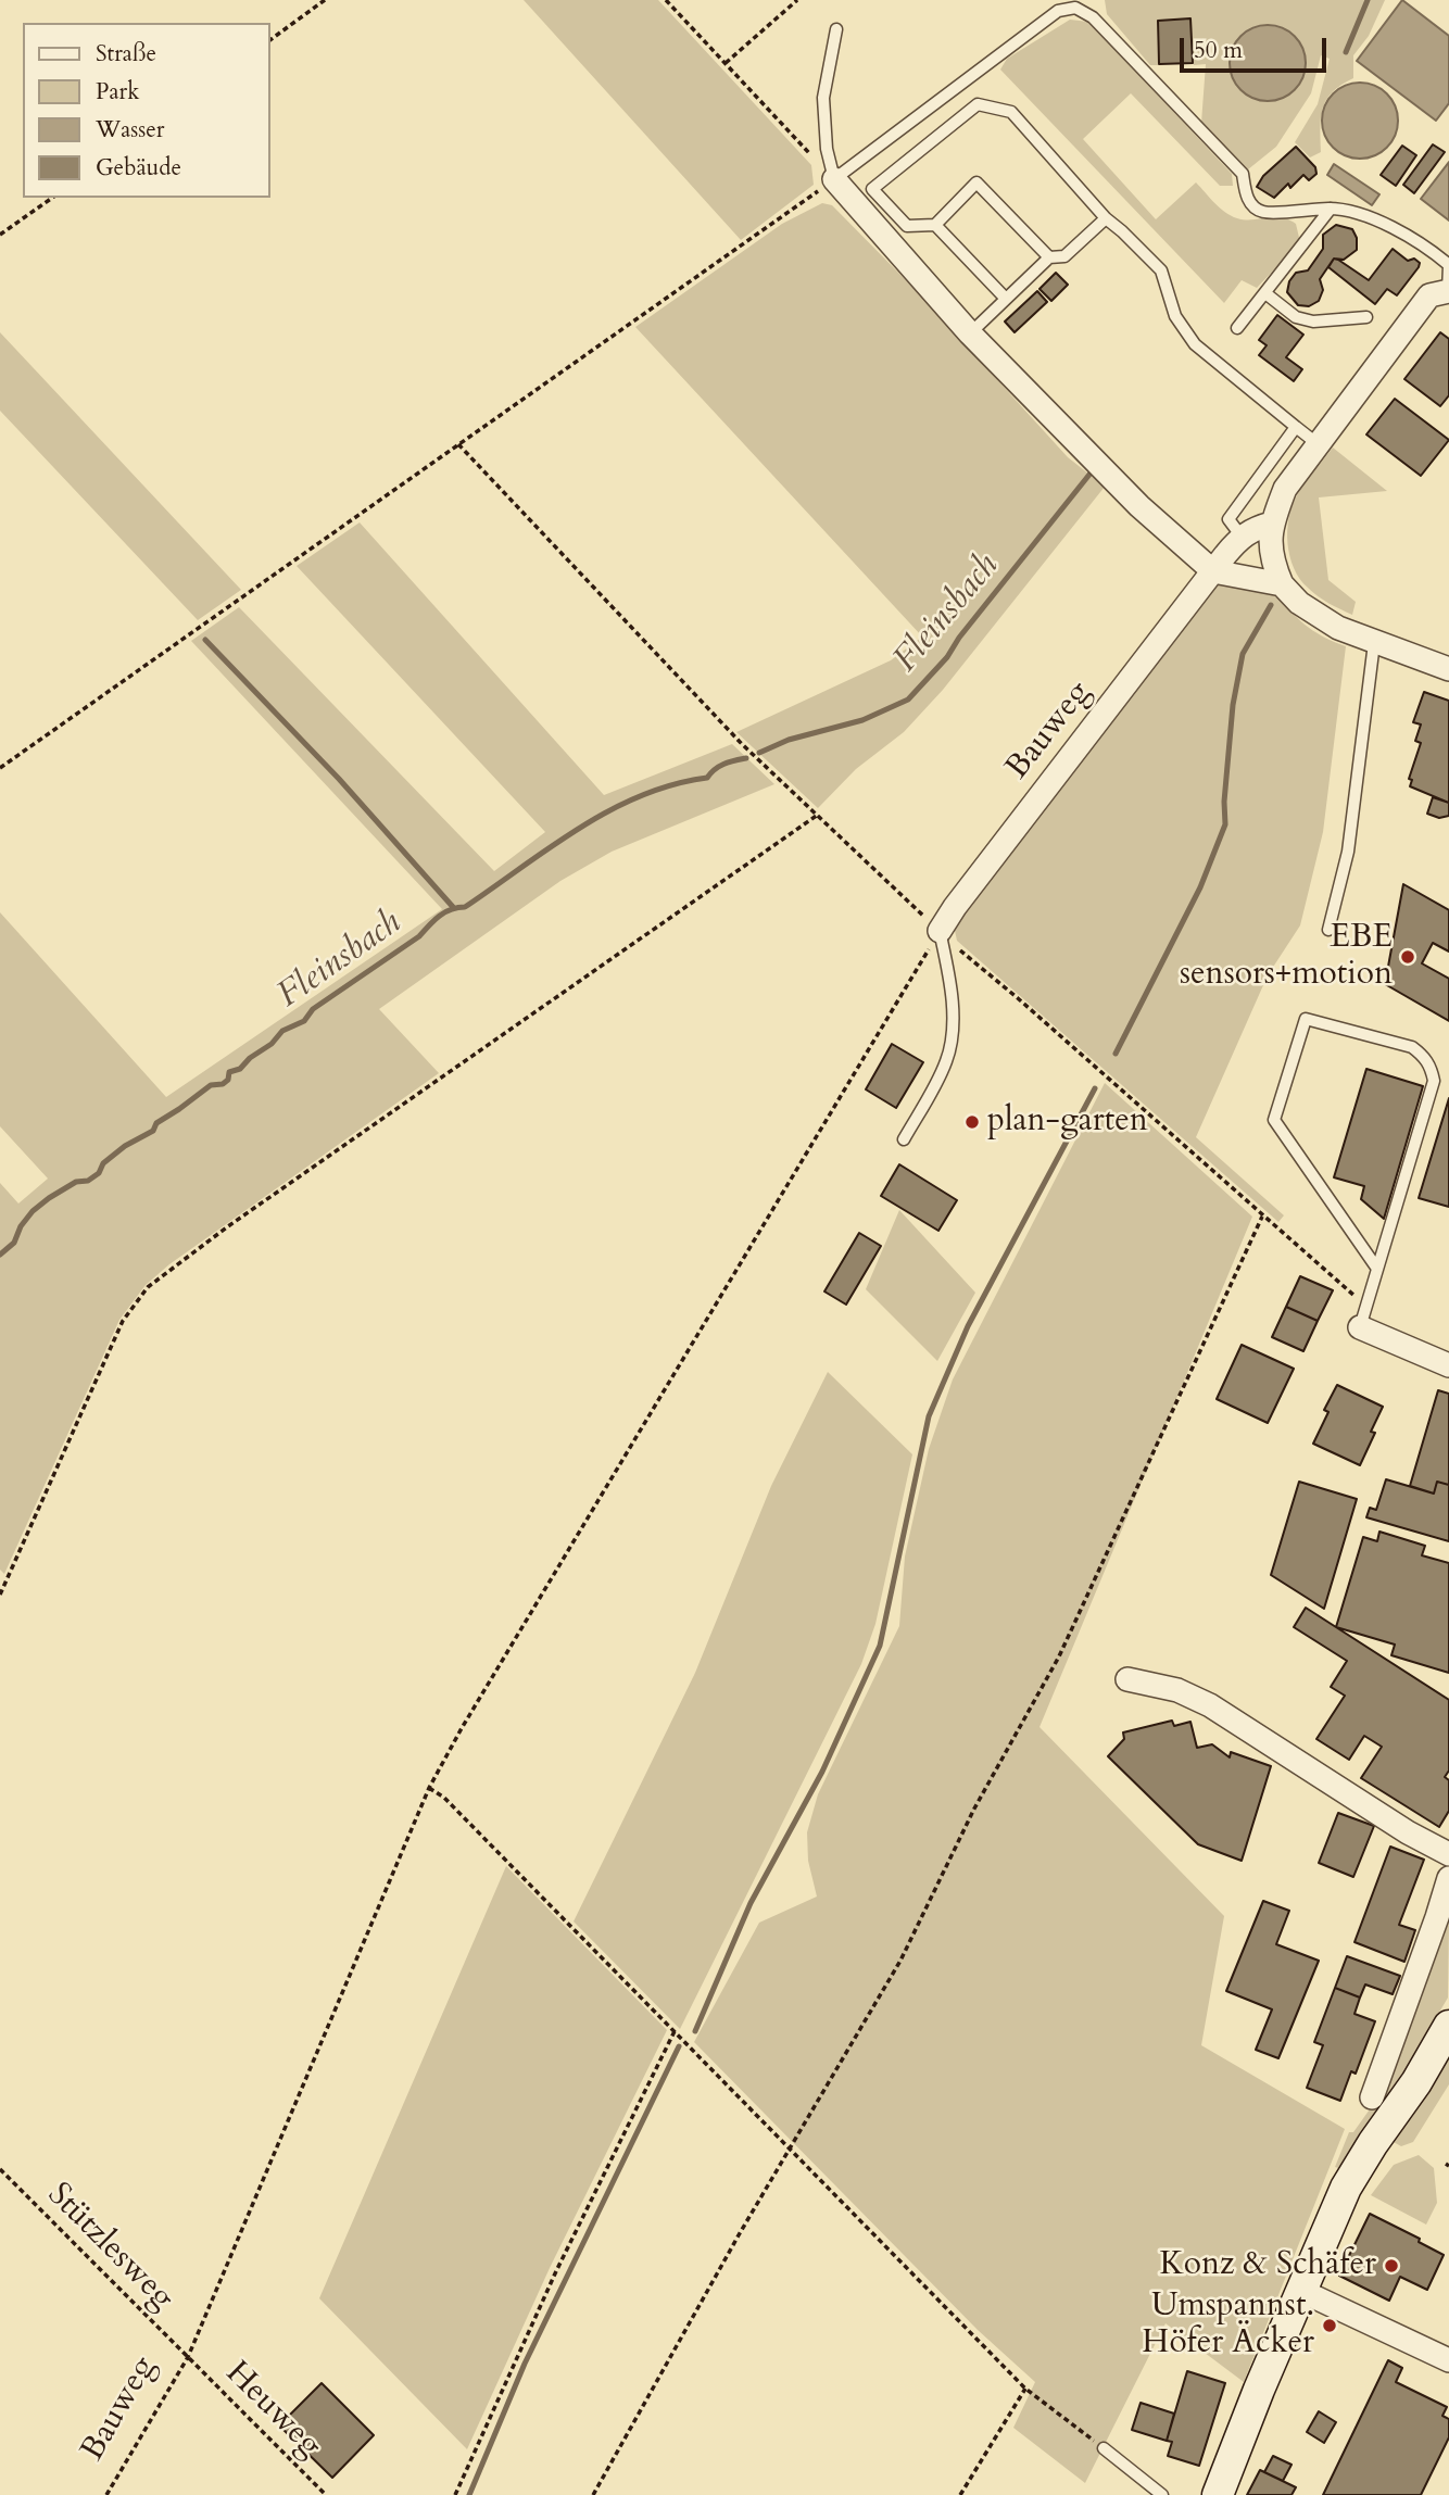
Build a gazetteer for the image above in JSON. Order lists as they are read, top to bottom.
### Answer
{
  "streets": {
    "street": ["Bauweg"],
    "path": ["Stützlesweg", "Heuweg"]
  },
  "crossings": [
    ["Bauweg", "Stützlesweg"],
    ["Bauweg", "Heuweg"],
    ["Stützlesweg", "Heuweg"]
  ],
  "water": ["Fleinsbach"],
  "places": [
    "EBE sensors+motion",
    "plan-garten",
    "Konz & Schäfer",
    "Umspannst. Höfer Äcker"
  ],
  "legend": [
    "Straße",
    "Park",
    "Wasser",
    "Gebäude"
  ],
  "scale_bar": "50 m"
}
